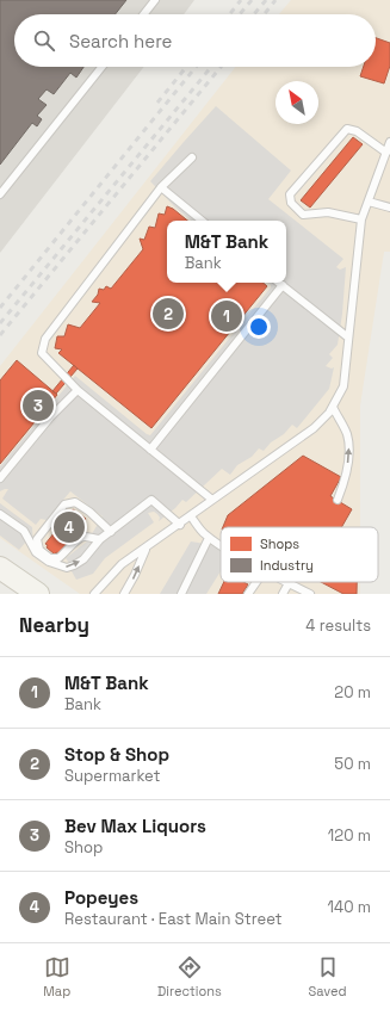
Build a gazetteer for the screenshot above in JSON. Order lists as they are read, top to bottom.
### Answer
{
  "legend": ["Shops", "Industry"],
  "north": "top left",
  "page": {
    "search": "Search here",
    "popup": ["M&T Bank", "Bank"],
    "pins": [
      "2",
      "1",
      "3",
      "4"
    ],
    "heading": ["Nearby", "4 results"],
    "list": [
      {
        "mark": "1",
        "name": "M&T Bank",
        "note": "Bank",
        "value": "20 m"
      },
      {
        "mark": "2",
        "name": "Stop & Shop",
        "note": "Supermarket",
        "value": "50 m"
      },
      {
        "mark": "3",
        "name": "Bev Max Liquors",
        "note": "Shop",
        "value": "120 m"
      },
      {
        "mark": "4",
        "name": "Popeyes",
        "note": "Restaurant · East Main Street",
        "value": "140 m"
      }
    ],
    "nav": ["Map", "Directions", "Saved"]
  }
}
